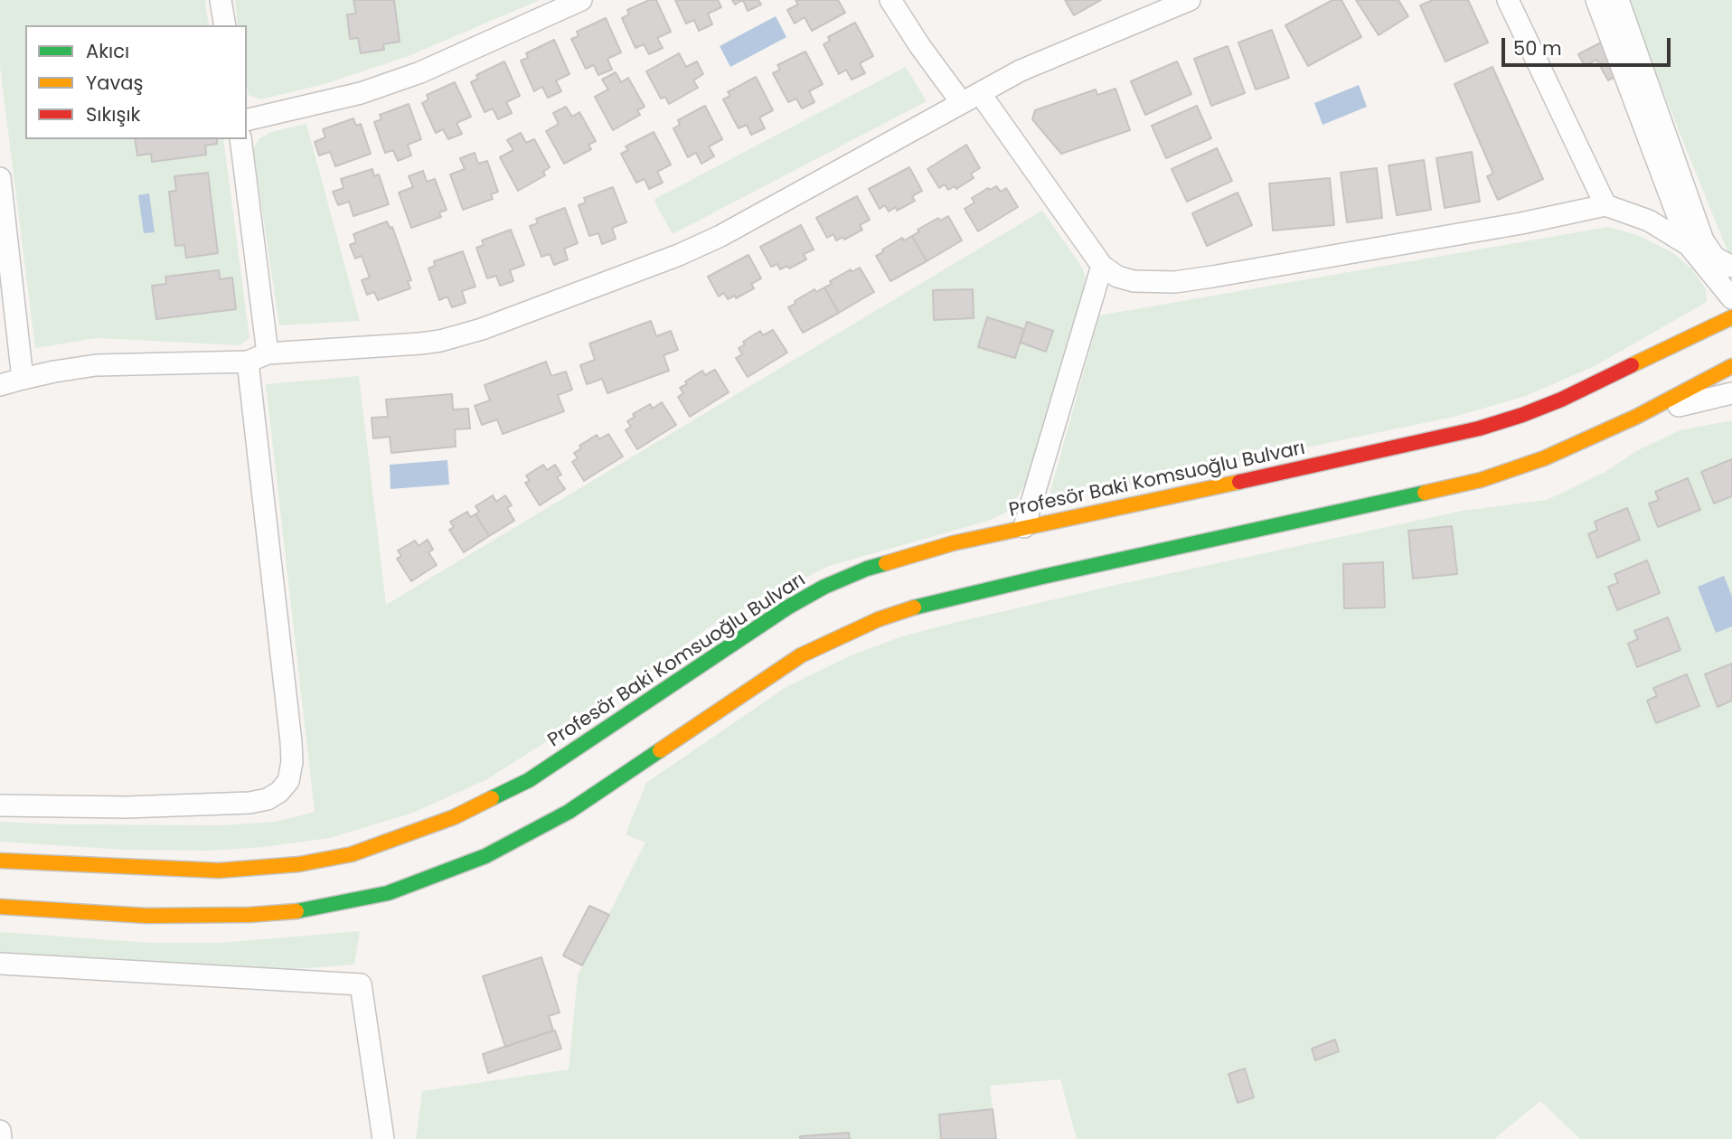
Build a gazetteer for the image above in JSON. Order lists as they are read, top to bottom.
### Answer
{
  "streets": {
    "main road": ["Profesör Baki Komsuoğlu Bulvarı"]
  },
  "legend": ["Akıcı", "Yavaş", "Sıkışık"],
  "scale_bar": "50 m"
}
